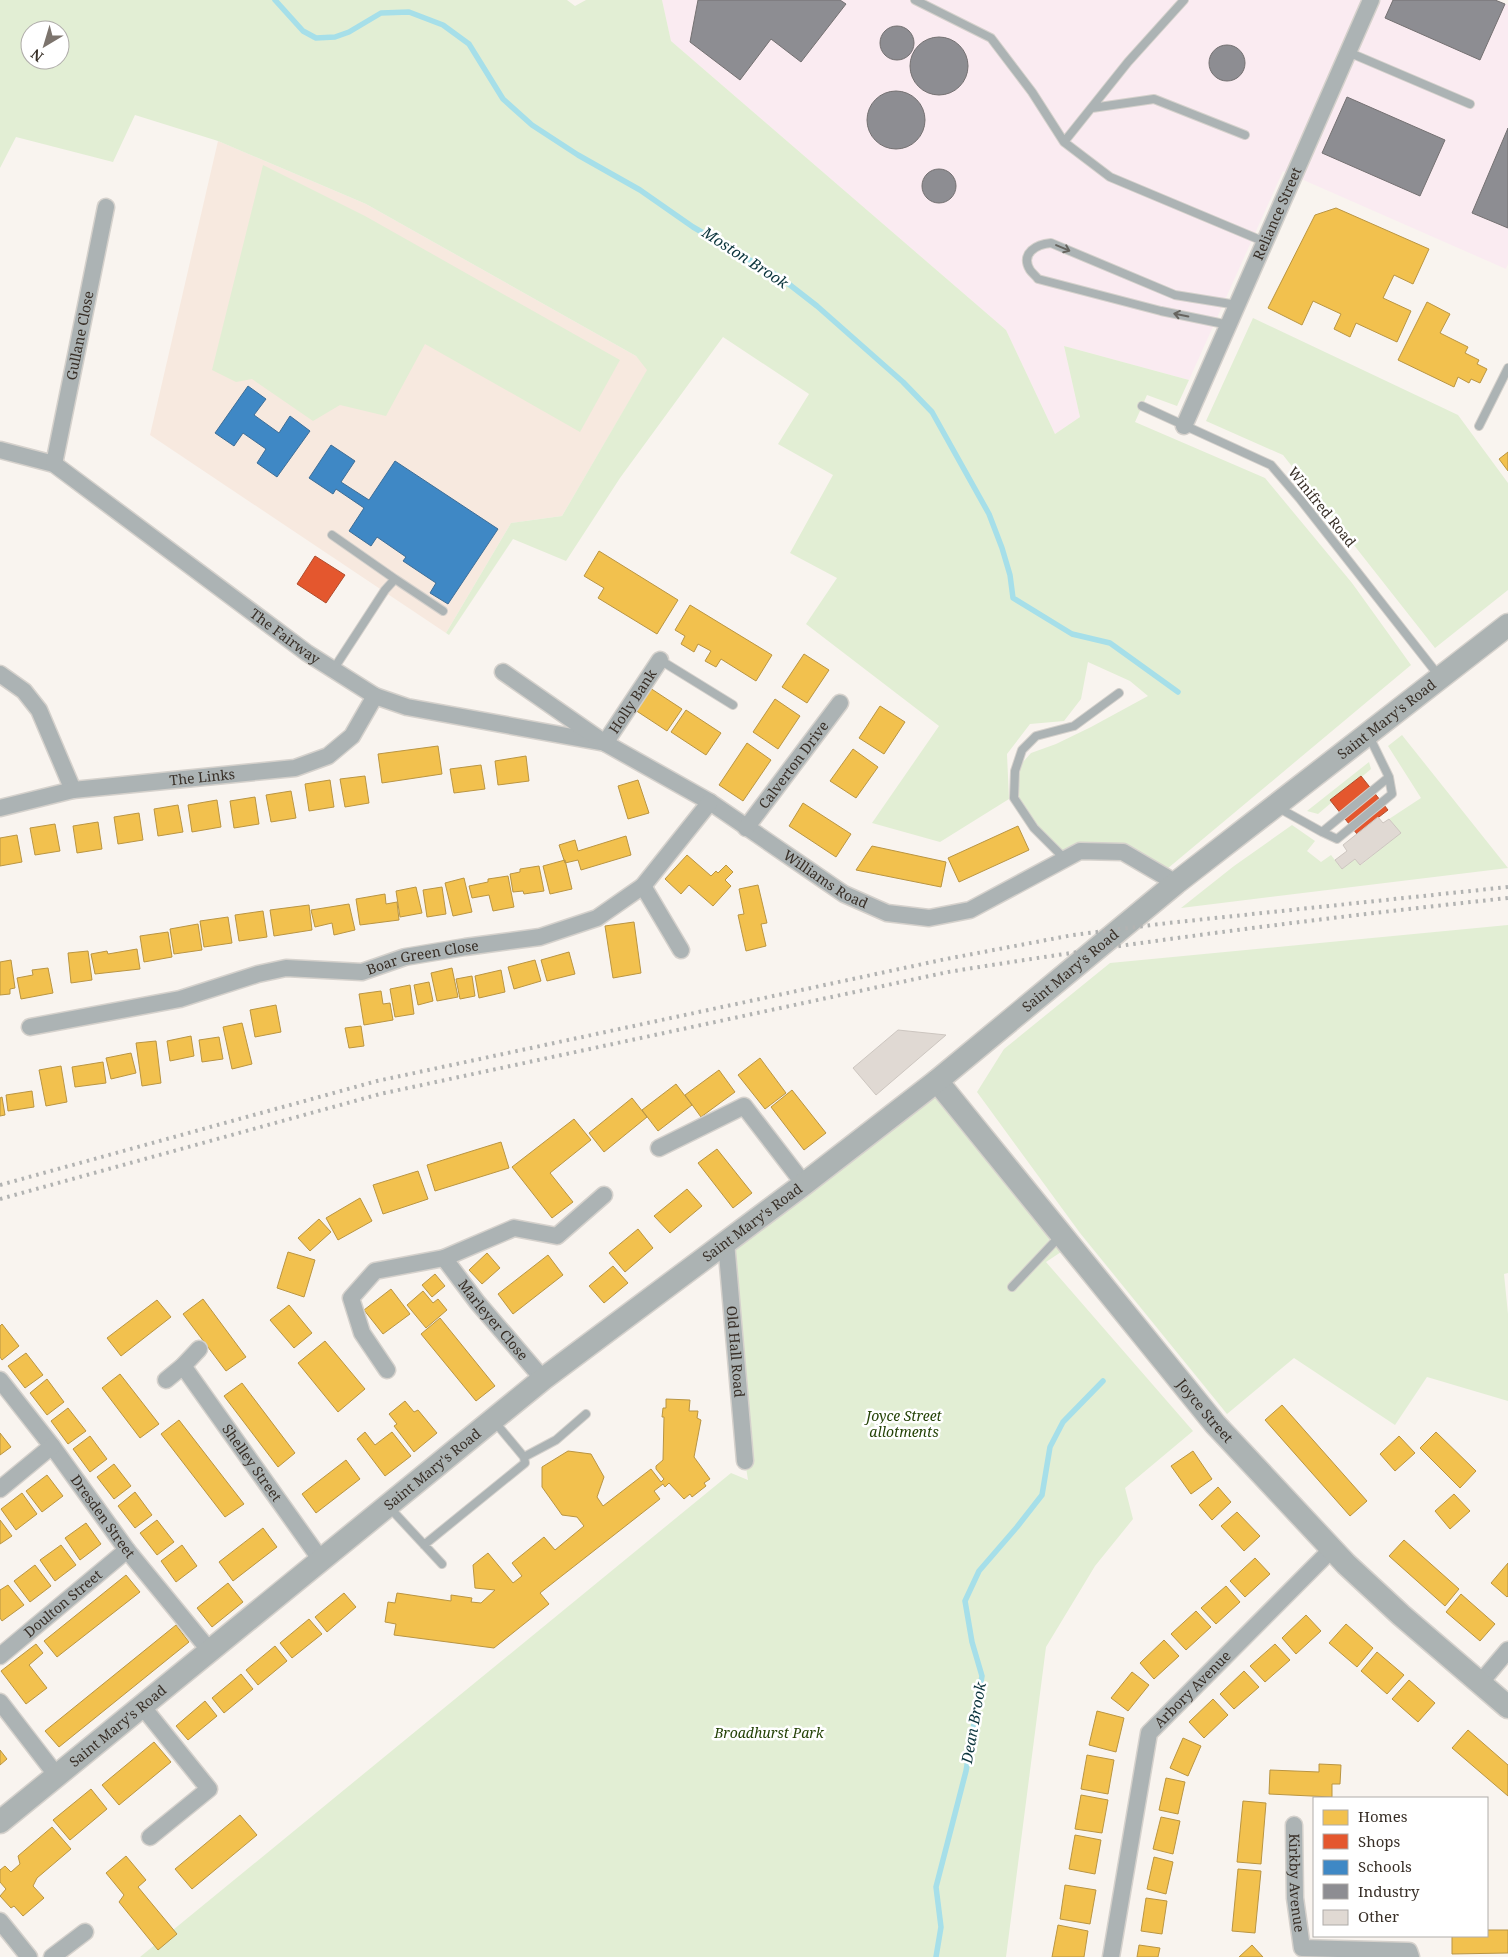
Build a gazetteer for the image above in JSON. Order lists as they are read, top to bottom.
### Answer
{
  "streets": {
    "street": [
      "Reliance Street",
      "Gullane Close",
      "The Fairway",
      "Holly Bank",
      "Saint Mary's Road",
      "Calverton Drive",
      "The Links",
      "Williams Road",
      "Boar Green Close",
      "Marleyer Close",
      "Old Hall Road",
      "Joyce Street",
      "Shelley Street",
      "Dresden Street",
      "Doulton Street",
      "Arbory Avenue",
      "Kirkby Avenue"
    ],
    "lane": ["Winifred Road"]
  },
  "crossings": [
    ["Reliance Street", "Winifred Road"],
    ["Gullane Close", "The Fairway"],
    ["Winifred Road", "Saint Mary's Road"],
    ["The Fairway", "Holly Bank"],
    ["The Fairway", "The Links"],
    ["The Fairway", "Williams Road"],
    ["Holly Bank", "Williams Road"],
    ["Saint Mary's Road", "Williams Road"],
    ["Saint Mary's Road", "Marleyer Close"],
    ["Saint Mary's Road", "Old Hall Road"],
    ["Saint Mary's Road", "Joyce Street"],
    ["Saint Mary's Road", "Shelley Street"],
    ["Saint Mary's Road", "Dresden Street"],
    ["Calverton Drive", "Williams Road"],
    ["Williams Road", "Boar Green Close"],
    ["Joyce Street", "Arbory Avenue"],
    ["Dresden Street", "Doulton Street"]
  ],
  "water": ["Moston Brook", "Dean Brook"],
  "parks": ["Joyce Street allotments", "Broadhurst Park"],
  "legend": [
    "Homes",
    "Shops",
    "Schools",
    "Industry",
    "Other"
  ],
  "north": "bottom left"
}
